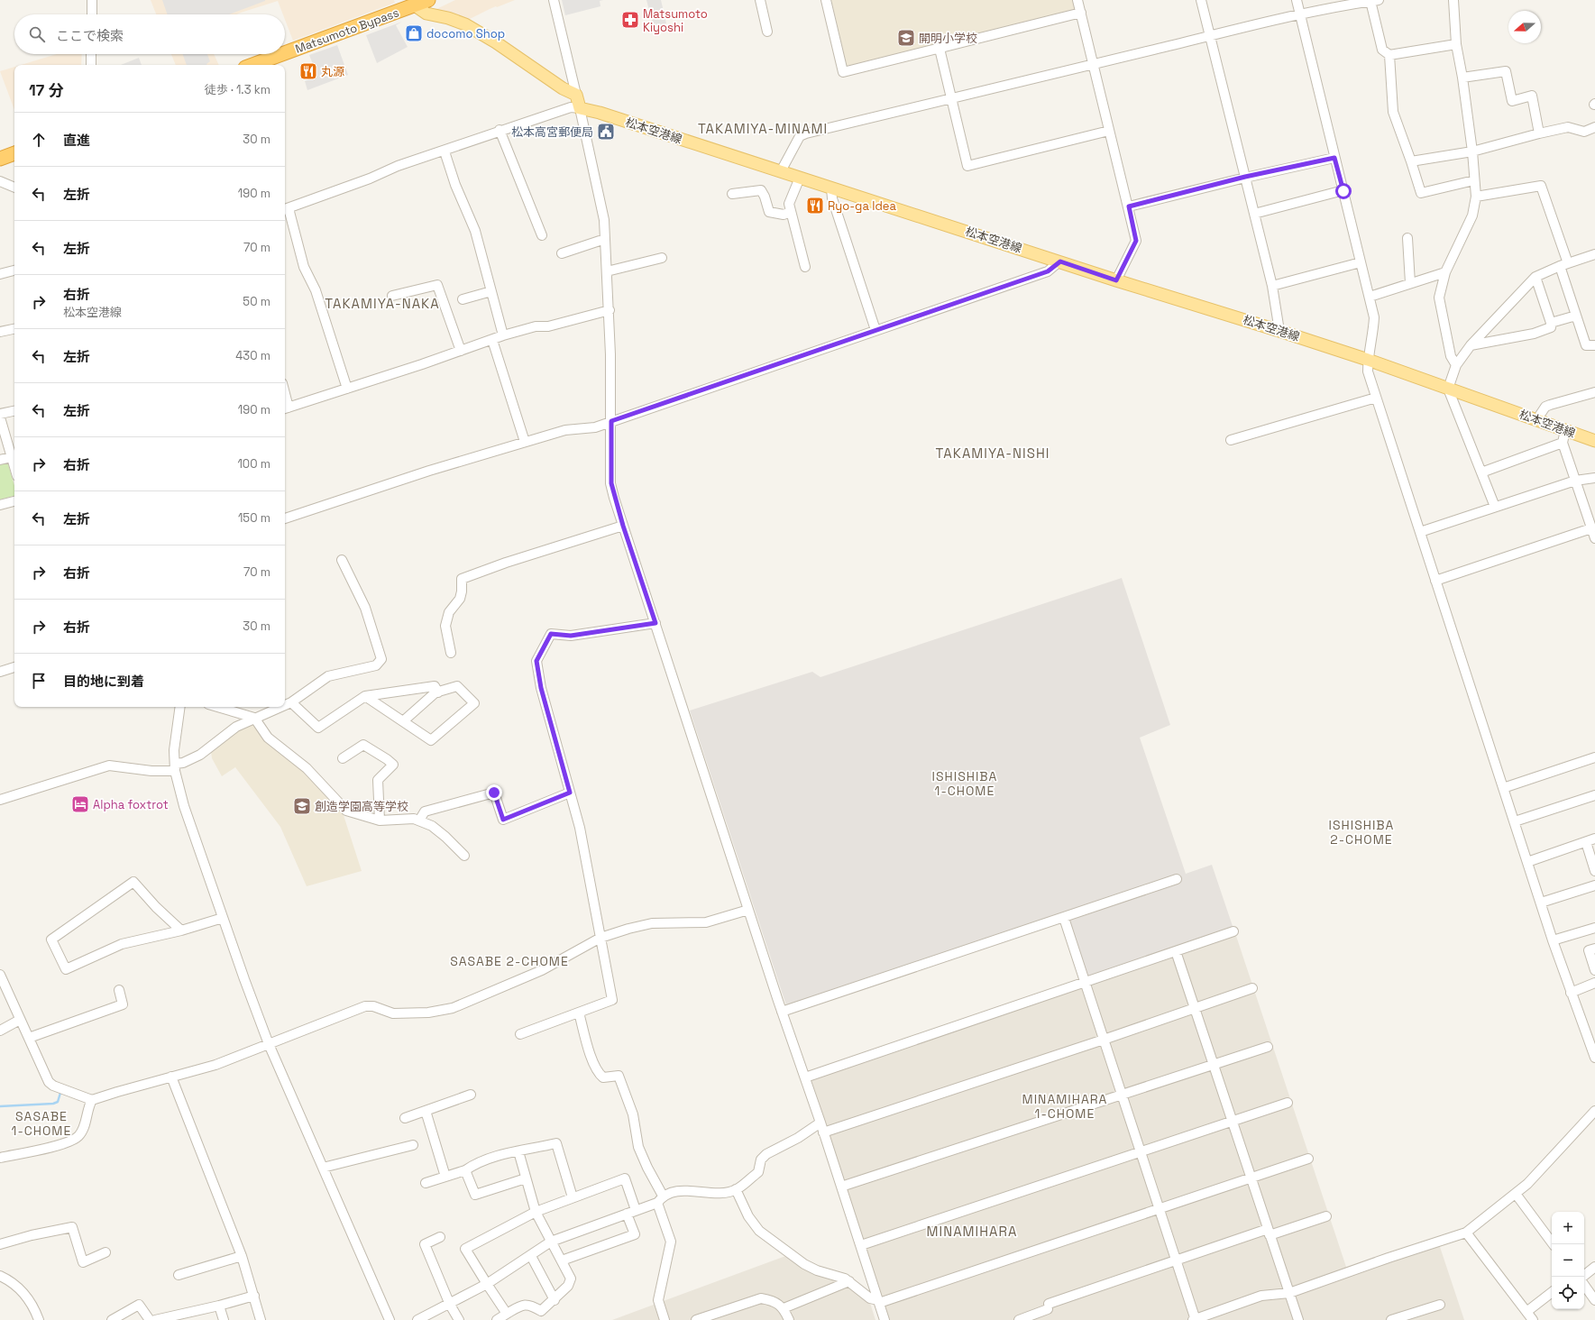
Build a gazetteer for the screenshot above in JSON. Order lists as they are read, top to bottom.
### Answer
{
  "streets": {
    "highway": ["Matsumoto Bypass"],
    "main road": ["松本空港線"]
  },
  "districts": [
    "TAKAMIYA-MINAMI",
    "TAKAMIYA-NAKA",
    "TAKAMIYA-NISHI",
    "ISHISHIBA 1-CHOME",
    "ISHISHIBA 2-CHOME",
    "SASABE 2-CHOME",
    "MINAMIHARA 1-CHOME",
    "SASABE 1-CHOME",
    "MINAMIHARA"
  ],
  "places": {
    "pharmacy": ["Matsumoto Kiyoshi"],
    "shop": ["docomo Shop"],
    "school or university": ["開明小学校", "創造学園高等学校"],
    "restaurant": ["丸源", "Ryo-ga Idea"],
    "public building": ["松本高宮郵便局"],
    "hotel": ["Alpha foxtrot"]
  },
  "north": "left",
  "page": {
    "search": "ここで検索",
    "heading": ["17 分", "徒歩 · 1.3 km"],
    "list": [
      ["直進", "30 m"],
      ["左折", "190 m"],
      ["左折", "70 m"],
      ["右折", "松本空港線", "50 m"],
      ["左折", "430 m"],
      ["左折", "190 m"],
      ["右折", "100 m"],
      ["左折", "150 m"],
      ["右折", "70 m"],
      ["右折", "30 m"],
      "目的地に到着"
    ],
    "map_buttons": ["+", "−"]
  }
}
